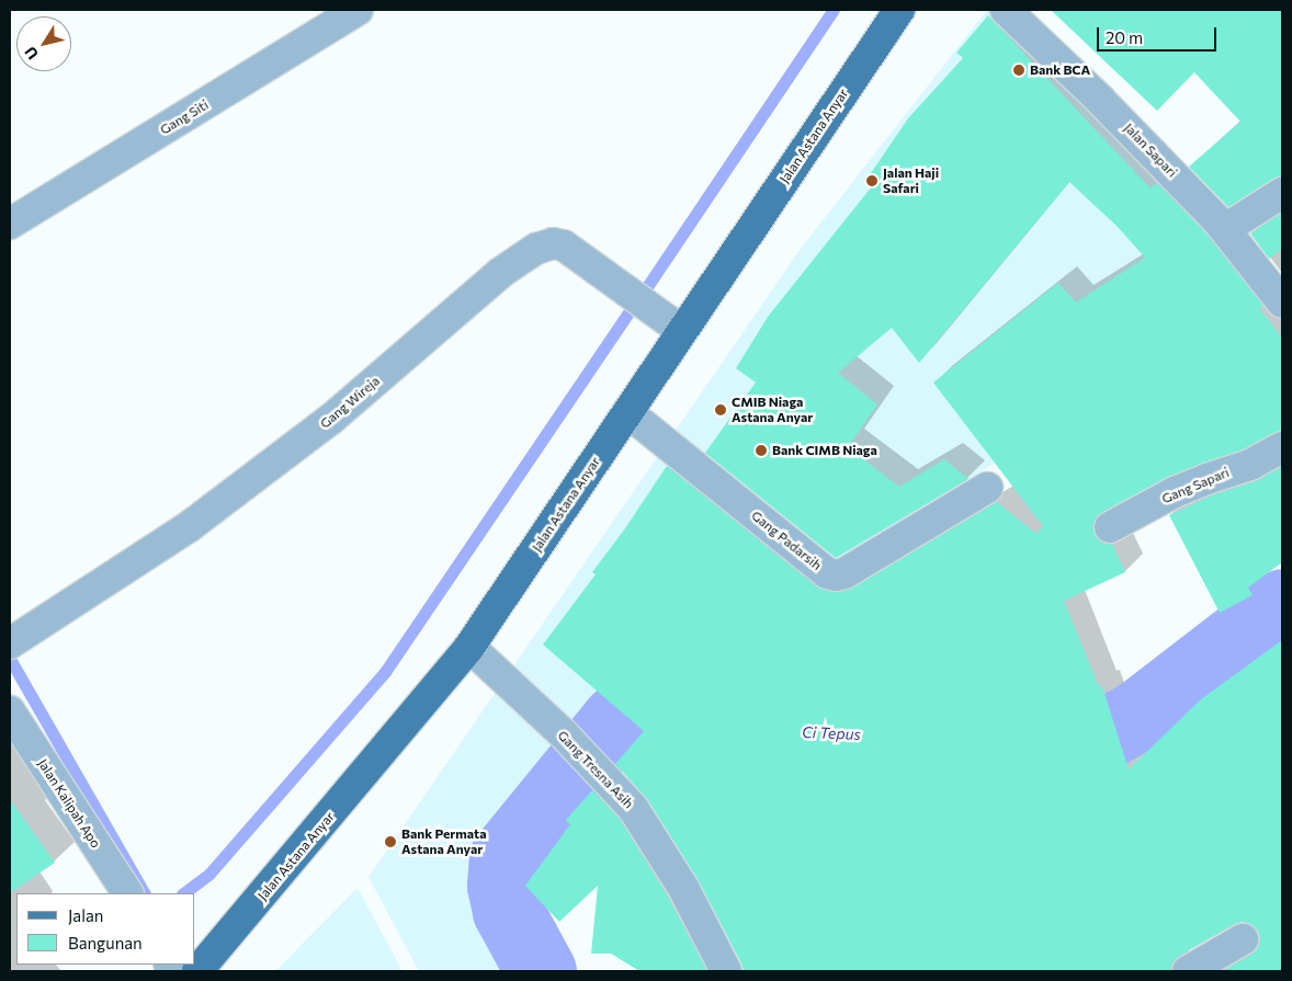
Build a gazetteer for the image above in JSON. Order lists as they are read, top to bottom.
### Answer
{
  "streets": {
    "main road": ["Jalan Astana Anyar"],
    "street": [
      "Gang Siti",
      "Jalan Sapari",
      "Gang Wireja",
      "Gang Sapari",
      "Gang Padarsih",
      "Gang Tresna Asih",
      "Jalan Kalipah Apo"
    ]
  },
  "crossings": [
    ["Jalan Astana Anyar", "Gang Wireja"],
    ["Jalan Astana Anyar", "Gang Padarsih"],
    ["Jalan Astana Anyar", "Gang Tresna Asih"]
  ],
  "water": ["Ci Tepus"],
  "places": [
    "Bank BCA",
    "Jalan Haji Safari",
    "CMIB Niaga Astana Anyar",
    "Bank CIMB Niaga",
    "Bank Permata Astana Anyar"
  ],
  "legend": ["Jalan", "Bangunan"],
  "scale_bar": "20 m",
  "north": "bottom left"
}
